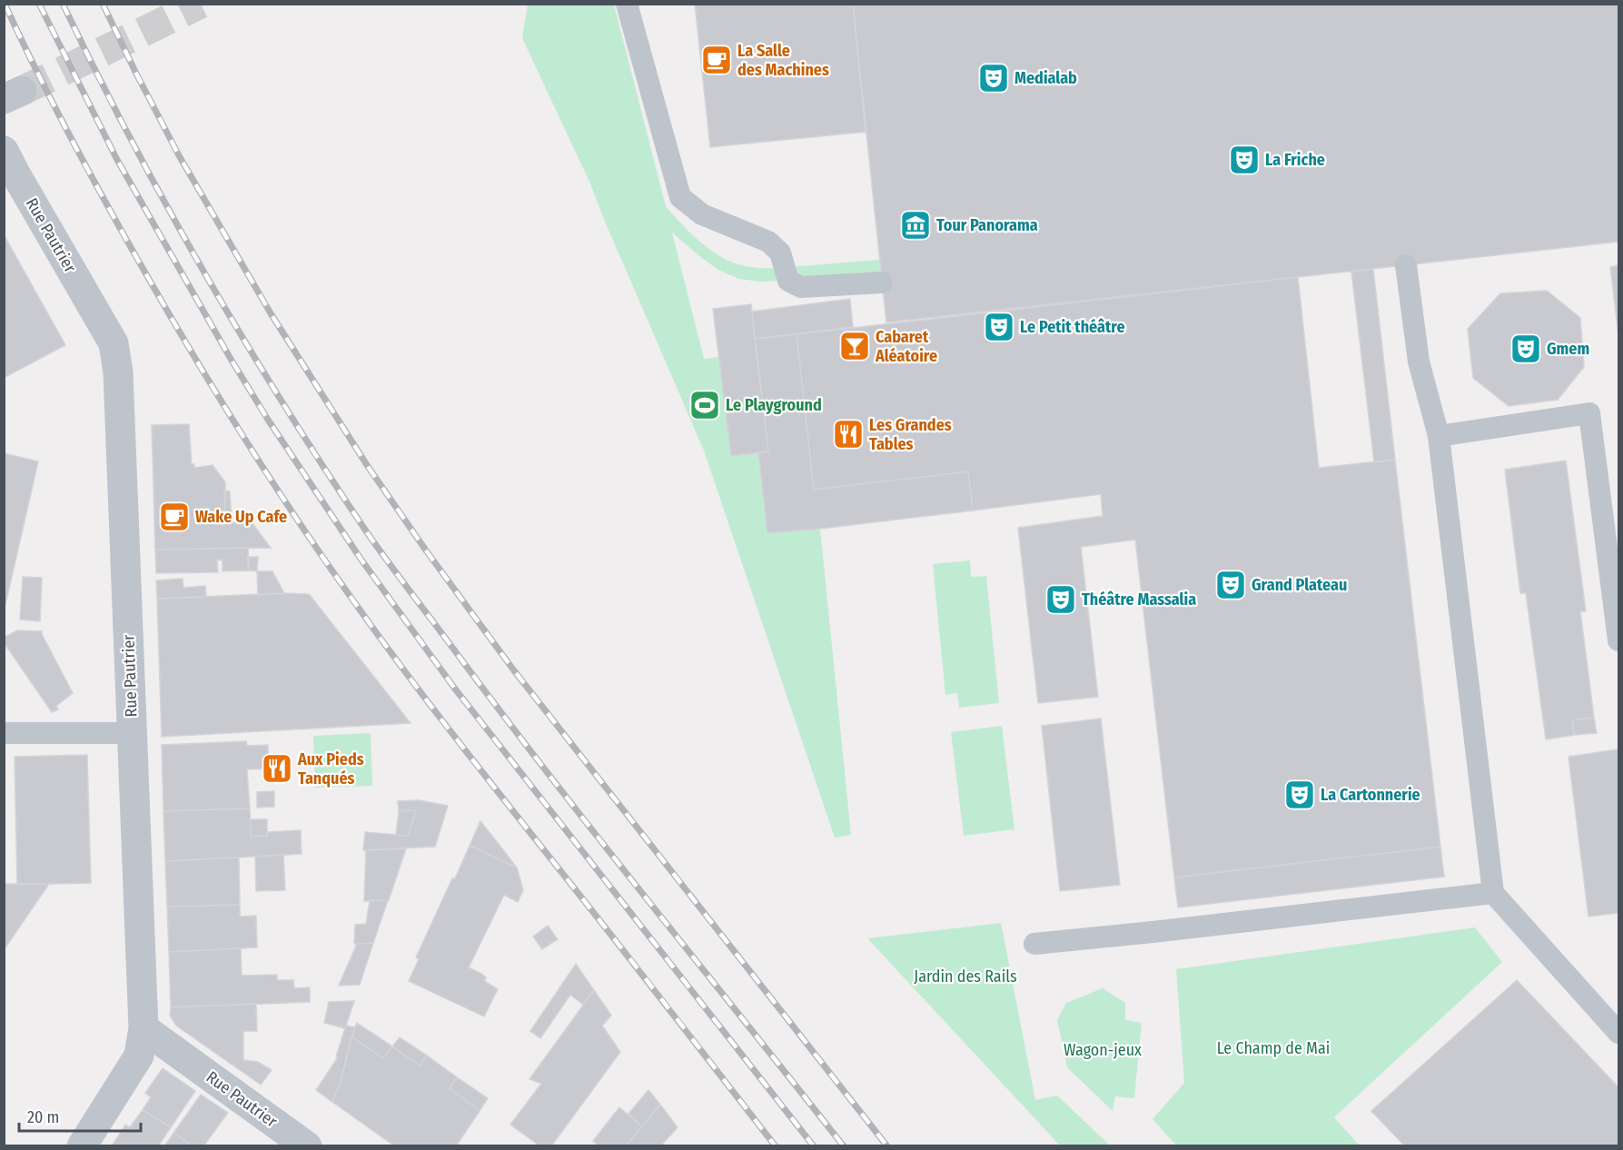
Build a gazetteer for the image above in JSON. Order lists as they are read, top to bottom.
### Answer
{
  "streets": {
    "street": ["Rue Pautrier"]
  },
  "parks": ["Jardin des Rails", "Le Champ de Mai", "Wagon-jeux"],
  "places": {
    "cafe": ["La Salle des Machines", "Wake Up Cafe"],
    "theatre": [
      "Medialab",
      "La Friche",
      "Le Petit théâtre",
      "Gmem",
      "Grand Plateau",
      "Théâtre Massalia",
      "La Cartonnerie"
    ],
    "museum": ["Tour Panorama"],
    "bar": ["Cabaret Aléatoire"],
    "sports": ["Le Playground"],
    "restaurant": ["Les Grandes Tables", "Aux Pieds Tanqués"]
  },
  "scale_bar": "20 m"
}
